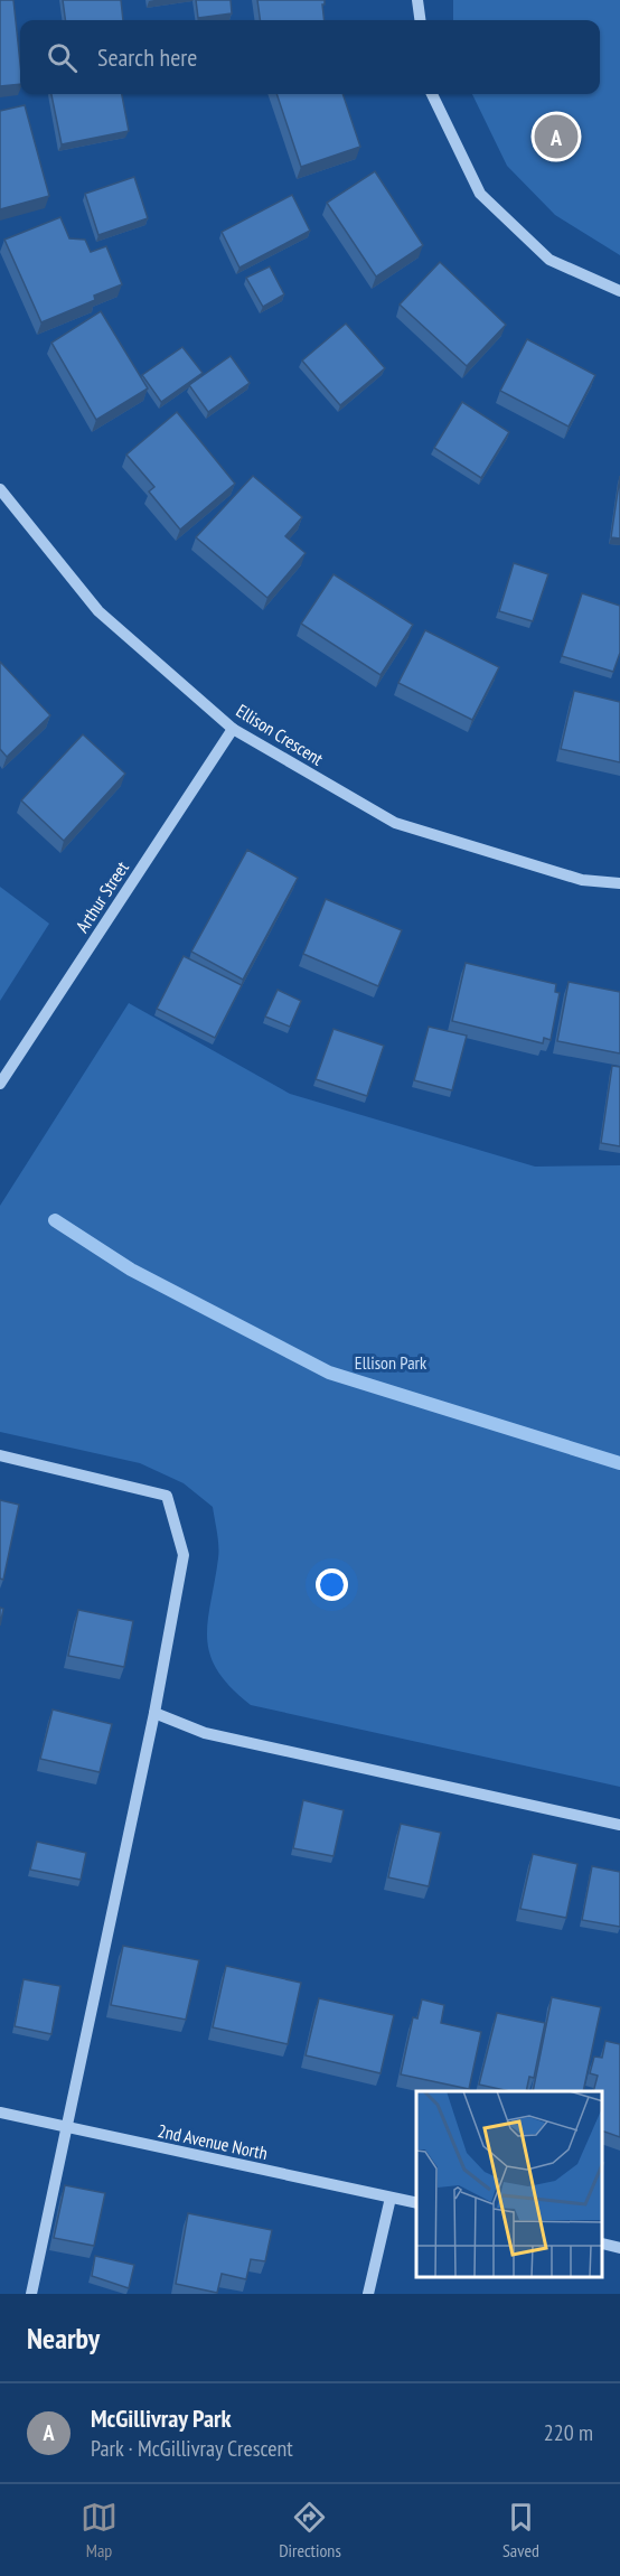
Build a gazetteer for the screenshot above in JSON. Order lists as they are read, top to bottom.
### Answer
{
  "streets": {
    "street": ["Ellison Crescent", "Arthur Street", "2nd Avenue North"]
  },
  "crossings": [
    ["Ellison Crescent", "Arthur Street"]
  ],
  "parks": ["Ellison Park"],
  "page": {
    "search": "Search here",
    "pins": "A",
    "heading": "Nearby",
    "list": [
      {
        "mark": "A",
        "name": "McGillivray Park",
        "note": "Park · McGillivray Crescent",
        "value": "220 m"
      }
    ],
    "nav": ["Map", "Directions", "Saved"]
  }
}
